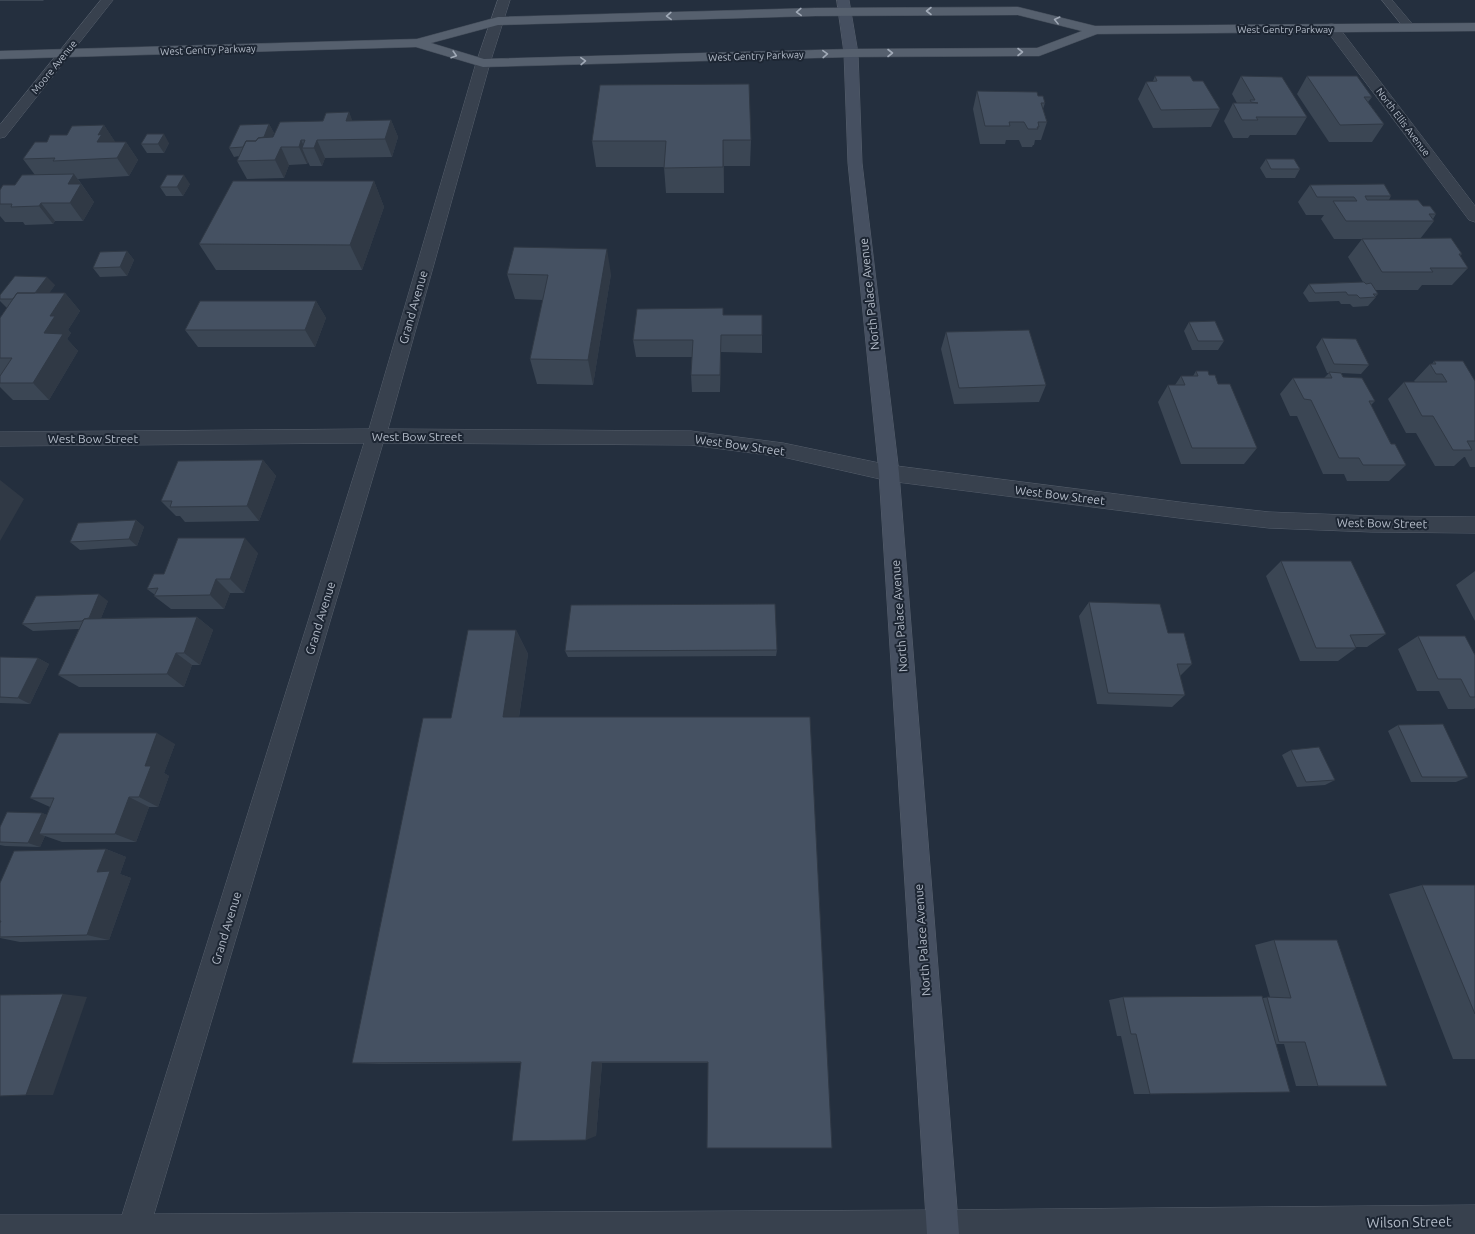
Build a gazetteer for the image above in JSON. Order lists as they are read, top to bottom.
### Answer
{
  "streets": {
    "main road": ["West Gentry Parkway", "North Palace Avenue"],
    "street": [
      "Moore Avenue",
      "North Ellis Avenue",
      "Grand Avenue",
      "West Bow Street",
      "Wilson Street"
    ]
  },
  "crossings": [
    ["West Gentry Parkway", "Moore Avenue"],
    ["West Gentry Parkway", "North Ellis Avenue"],
    ["West Gentry Parkway", "North Palace Avenue"],
    ["West Gentry Parkway", "Grand Avenue"],
    ["North Palace Avenue", "West Bow Street"],
    ["North Palace Avenue", "Wilson Street"],
    ["Grand Avenue", "West Bow Street"],
    ["Grand Avenue", "Wilson Street"]
  ]
}
